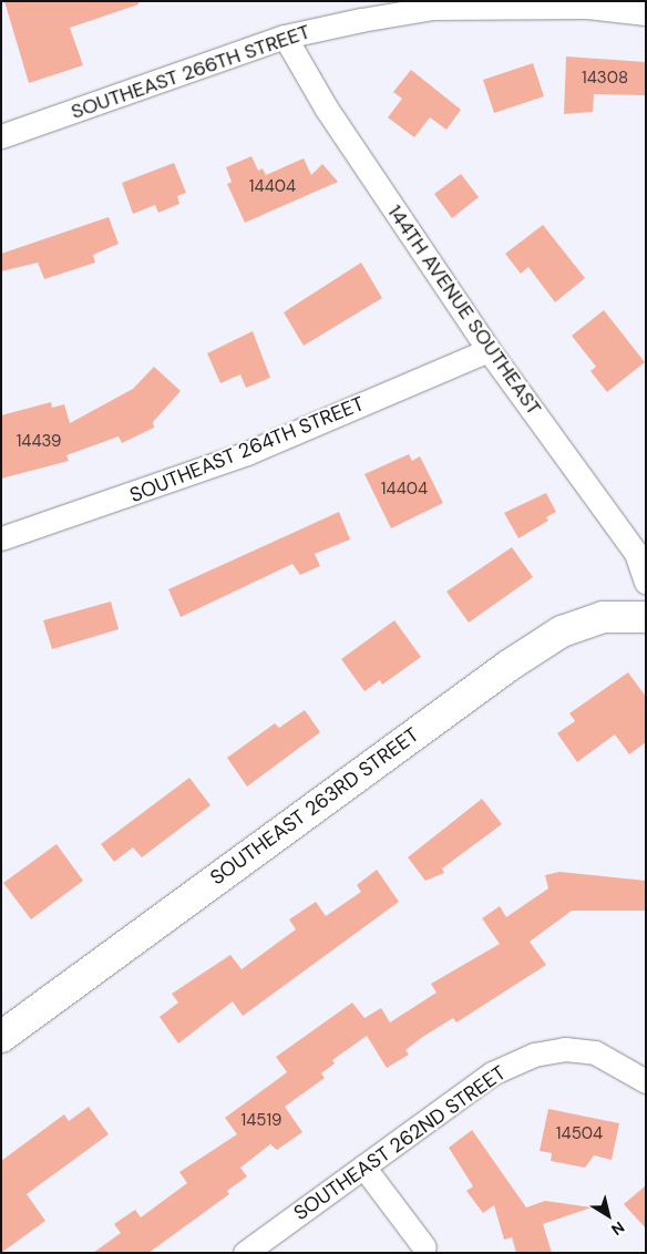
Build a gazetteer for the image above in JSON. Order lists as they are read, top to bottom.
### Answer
{
  "streets": {
    "street": [
      "SOUTHEAST 266TH STREET",
      "144TH AVENUE SOUTHEAST",
      "SOUTHEAST 264TH STREET",
      "SOUTHEAST 263RD STREET",
      "SOUTHEAST 262ND STREET"
    ]
  },
  "crossings": [
    ["SOUTHEAST 266TH STREET", "144TH AVENUE SOUTHEAST"],
    ["144TH AVENUE SOUTHEAST", "SOUTHEAST 264TH STREET"]
  ],
  "house_numbers": [
    "14308",
    "14404",
    "14439",
    "14404",
    "14519",
    "14504"
  ],
  "north": "bottom right"
}
